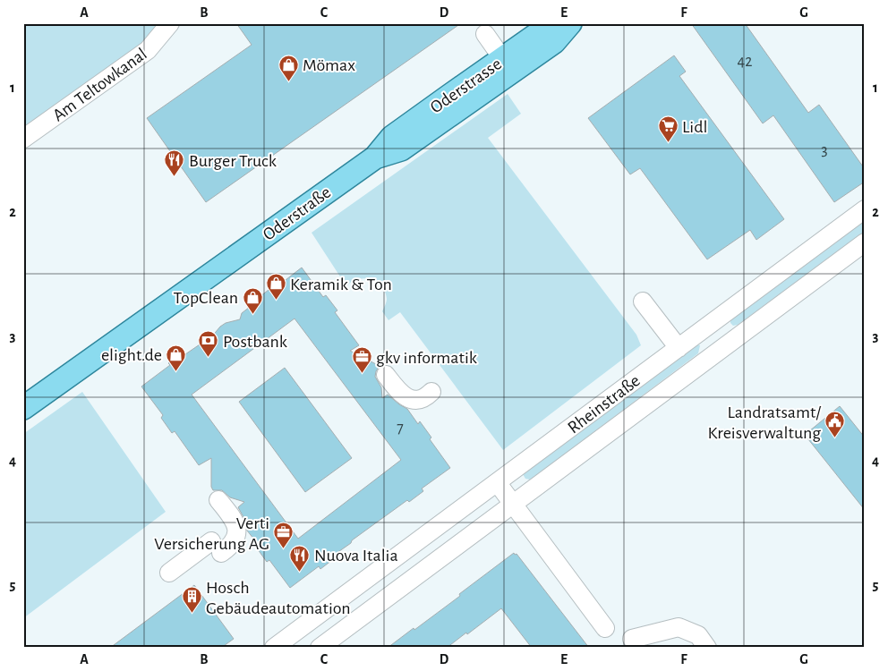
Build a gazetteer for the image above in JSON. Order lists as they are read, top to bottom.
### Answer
{
  "streets": {
    "main road": ["Oderstrasse", "Oderstraße"],
    "street": ["Am Teltowkanal", "Rheinstraße"]
  },
  "crossings": [
    ["Oderstrasse", "Oderstraße"]
  ],
  "places": {
    "shop": [
      "Mömax",
      "Keramik & Ton",
      "TopClean",
      "elight.de"
    ],
    "supermarket": ["Lidl"],
    "restaurant": ["Burger Truck", "Nuova Italia"],
    "bank": ["Postbank"],
    "office": ["gkv informatik", "Verti Versicherung AG"],
    "public building": ["Landratsamt/ Kreisverwaltung"],
    "building": ["Hosch Gebäudeautomation"]
  },
  "house_numbers": ["42", "3", "7"],
  "grid": {
    "columns": [
      "A",
      "B",
      "C",
      "D",
      "E",
      "F",
      "G"
    ],
    "rows": [
      "1",
      "2",
      "3",
      "4",
      "5"
    ]
  }
}
